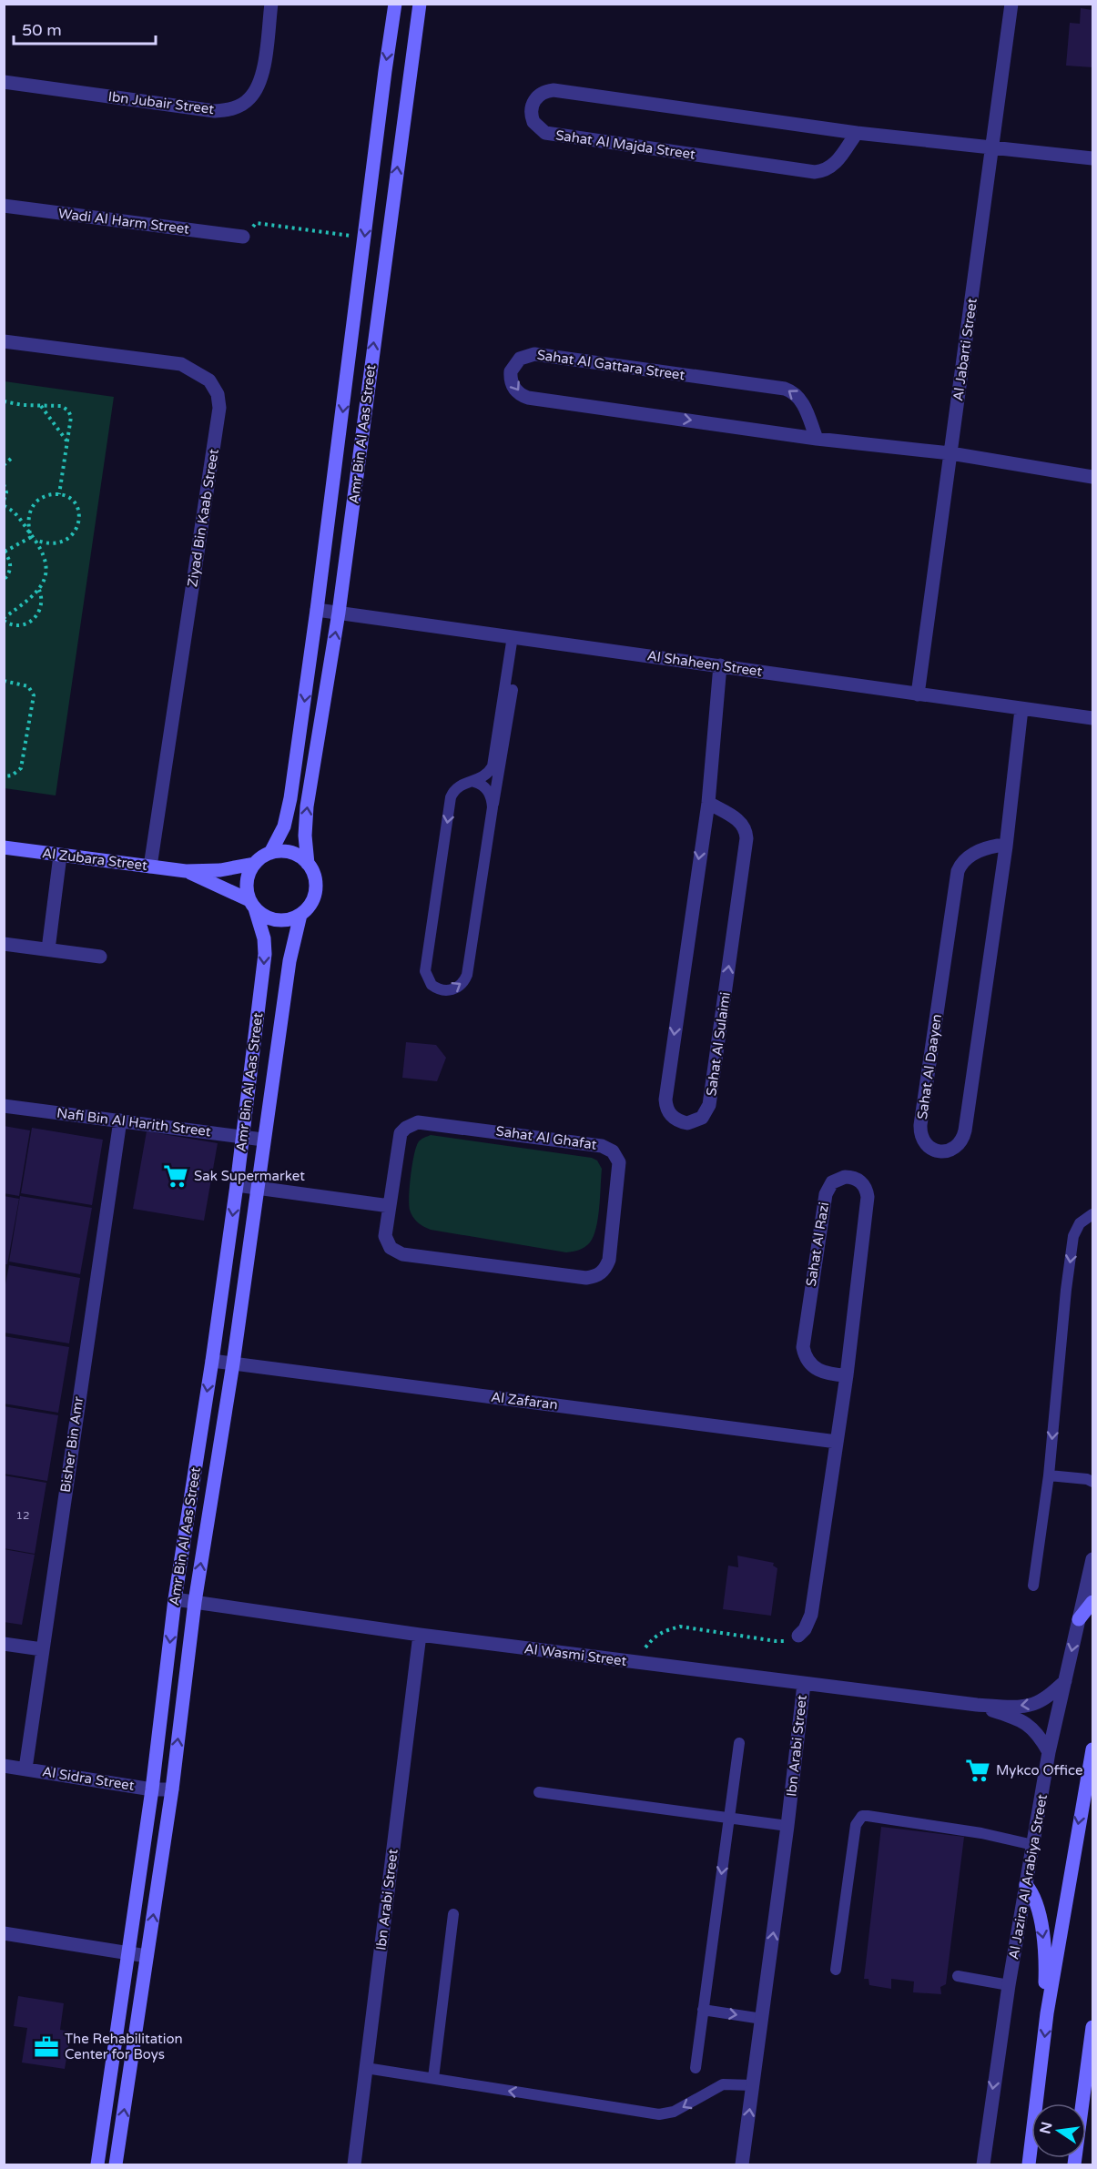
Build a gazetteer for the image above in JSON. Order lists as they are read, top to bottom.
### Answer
{
  "streets": {
    "street": [
      "Ibn Jubair Street",
      "Sahat Al Majda Street",
      "Wadi Al Harm Street",
      "Al Jabarti Street",
      "Sahat Al Gattara Street",
      "Amr Bin Al Aas Street",
      "Ziyad Bin Kaab Street",
      "Al Shaheen Street",
      "Al Zubara Street",
      "Sahat Al Sulaimi",
      "Sahat Al Daayen",
      "Nafi Bin Al Harith Street",
      "Sahat Al Ghafat",
      "Sahat Al Razi",
      "Al Zafaran",
      "Bisher Bin Amr",
      "Al Wasmi Street",
      "Ibn Arabi Street",
      "Al Sidra Street",
      "Al Jazira Al Arabiya Street"
    ]
  },
  "crossings": [
    ["Sahat Al Majda Street", "Al Jabarti Street"],
    ["Al Jabarti Street", "Sahat Al Gattara Street"],
    ["Al Jabarti Street", "Al Shaheen Street"],
    ["Amr Bin Al Aas Street", "Al Shaheen Street"],
    ["Amr Bin Al Aas Street", "Al Zubara Street"],
    ["Amr Bin Al Aas Street", "Nafi Bin Al Harith Street"],
    ["Amr Bin Al Aas Street", "Al Zafaran"],
    ["Amr Bin Al Aas Street", "Al Wasmi Street"],
    ["Amr Bin Al Aas Street", "Al Sidra Street"],
    ["Ziyad Bin Kaab Street", "Al Zubara Street"],
    ["Al Shaheen Street", "Sahat Al Sulaimi"],
    ["Al Shaheen Street", "Sahat Al Daayen"],
    ["Nafi Bin Al Harith Street", "Bisher Bin Amr"],
    ["Sahat Al Razi", "Al Zafaran"],
    ["Bisher Bin Amr", "Al Sidra Street"],
    ["Al Wasmi Street", "Ibn Arabi Street"],
    ["Al Wasmi Street", "Al Jazira Al Arabiya Street"]
  ],
  "places": {
    "supermarket": ["Sak Supermarket", "Mykco Office"],
    "office": ["The Rehabilitation Center for Boys"]
  },
  "house_numbers": ["12"],
  "scale_bar": "50 m",
  "north": "left"
}
